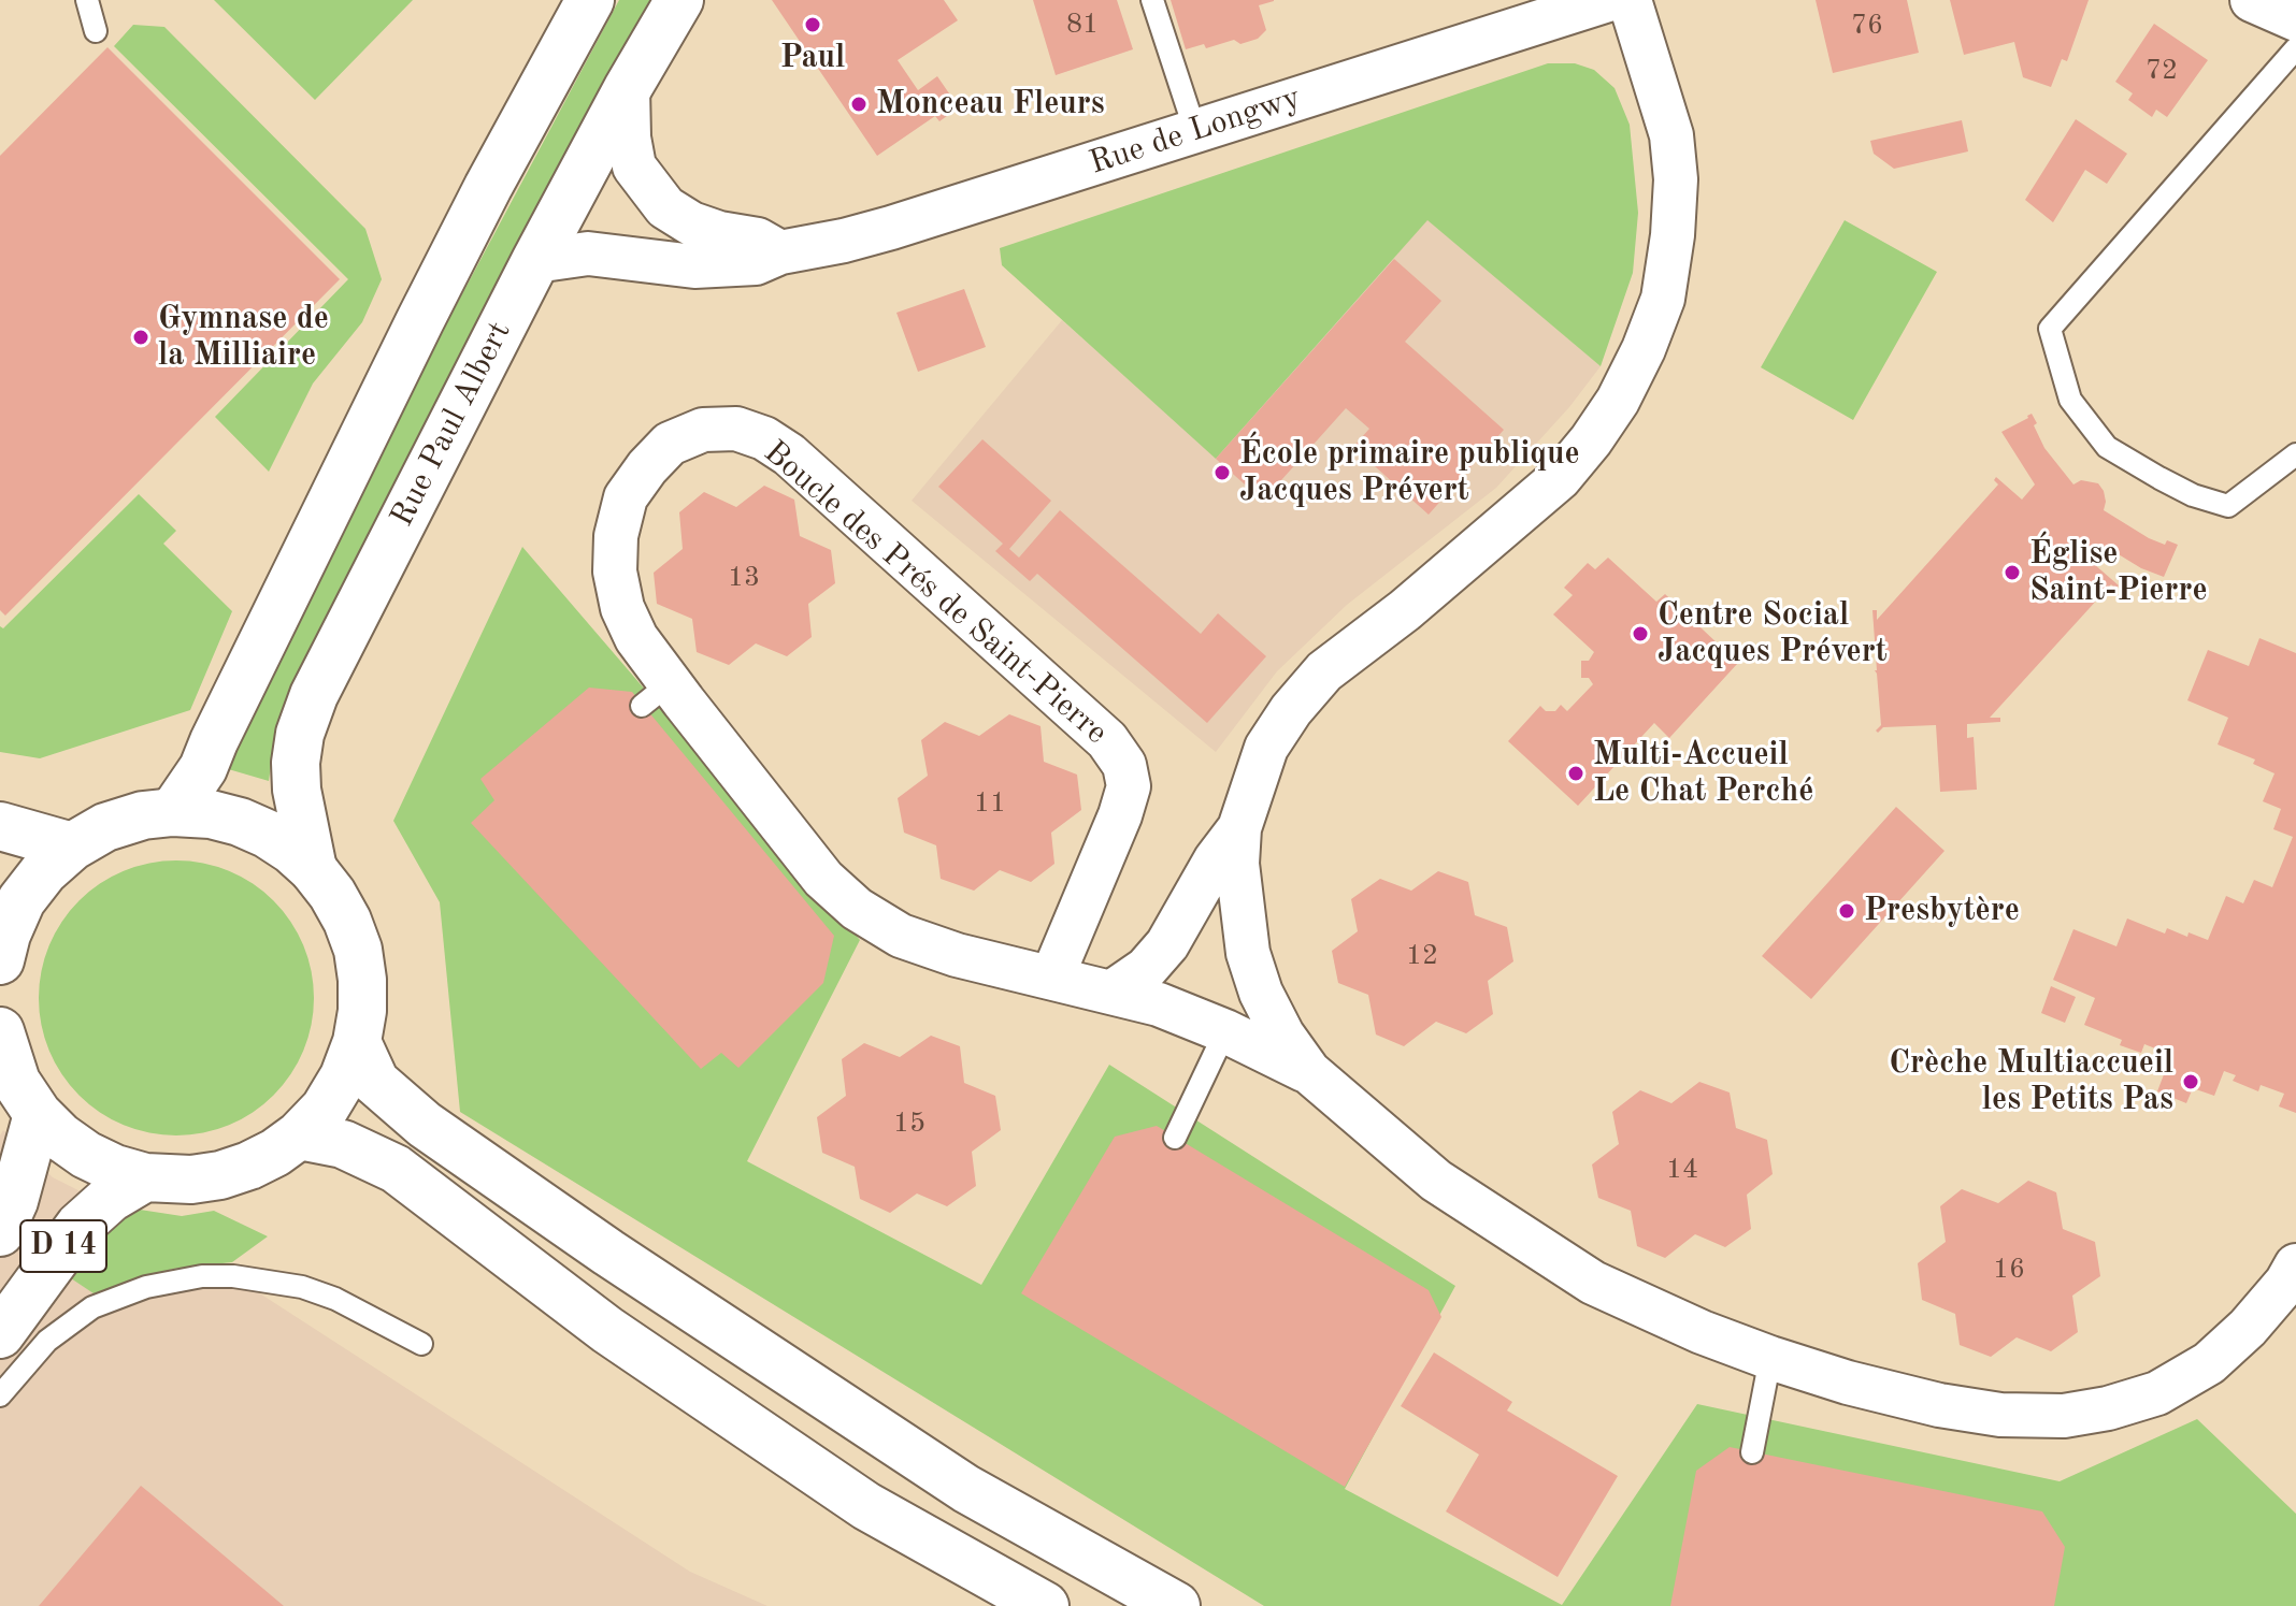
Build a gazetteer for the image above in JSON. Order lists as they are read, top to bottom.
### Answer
{
  "streets": {
    "main road": ["Rue Paul Albert", "D 14"],
    "street": ["Rue de Longwy", "Boucle des Prés de Saint-Pierre"]
  },
  "crossings": [
    ["Rue de Longwy", "Rue Paul Albert"]
  ],
  "places": [
    "Paul",
    "Monceau Fleurs",
    "Gymnase de la Milliaire",
    "École primaire publique Jacques Prévert",
    "Église Saint-Pierre",
    "Centre Social Jacques Prévert",
    "Multi-Accueil Le Chat Perché",
    "Presbytère",
    "Crèche Multiaccueil les Petits Pas"
  ],
  "house_numbers": [
    "81",
    "76",
    "72",
    "13",
    "11",
    "12",
    "15",
    "14",
    "16"
  ]
}
